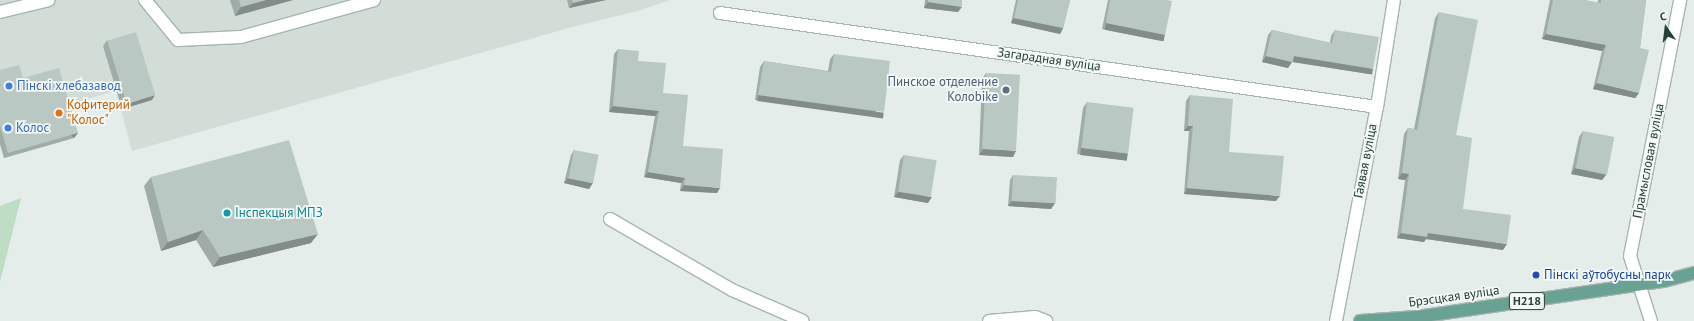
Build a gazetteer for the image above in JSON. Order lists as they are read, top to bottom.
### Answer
{
  "streets": {
    "main road": ["Брэсцкая вуліца", "Н218"],
    "street": ["Загарадная вуліца", "Гаявая вуліца", "Прамысловая вуліца"]
  },
  "crossings": [
    ["Загарадная вуліца", "Гаявая вуліца"],
    ["Прамысловая вуліца", "Брэсцкая вуліца"]
  ],
  "places": [
    "Пінскі хлебазавод",
    "Пинское отделение Колоbike",
    "Кофитерий \"Колос\"",
    "Колос",
    "Інспекцыя МПЗ",
    "Пінскі аўтобусны парк"
  ],
  "north": "top"
}
